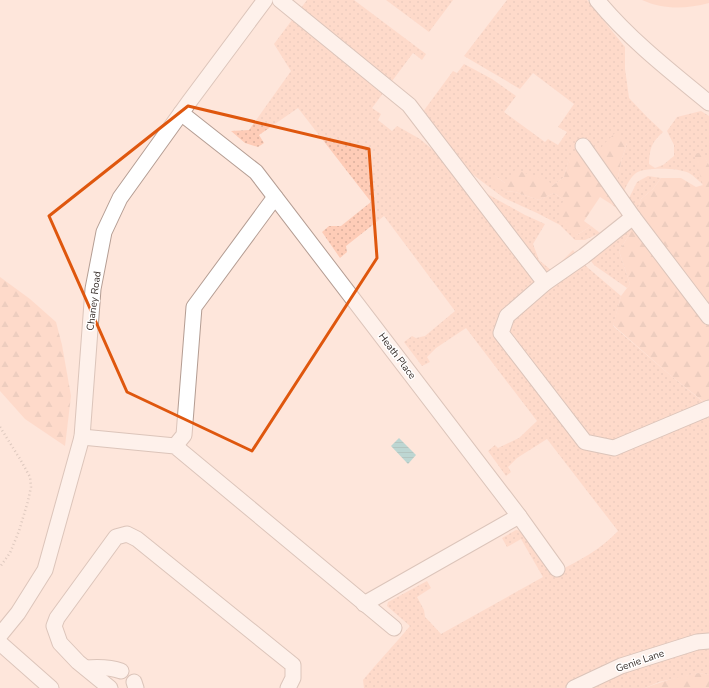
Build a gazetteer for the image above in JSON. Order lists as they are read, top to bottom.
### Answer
{
  "streets": {
    "street": ["Chaney Road", "Heath Place", "Genie Lane"]
  },
  "crossings": [
    ["Chaney Road", "Heath Place"]
  ]
}
